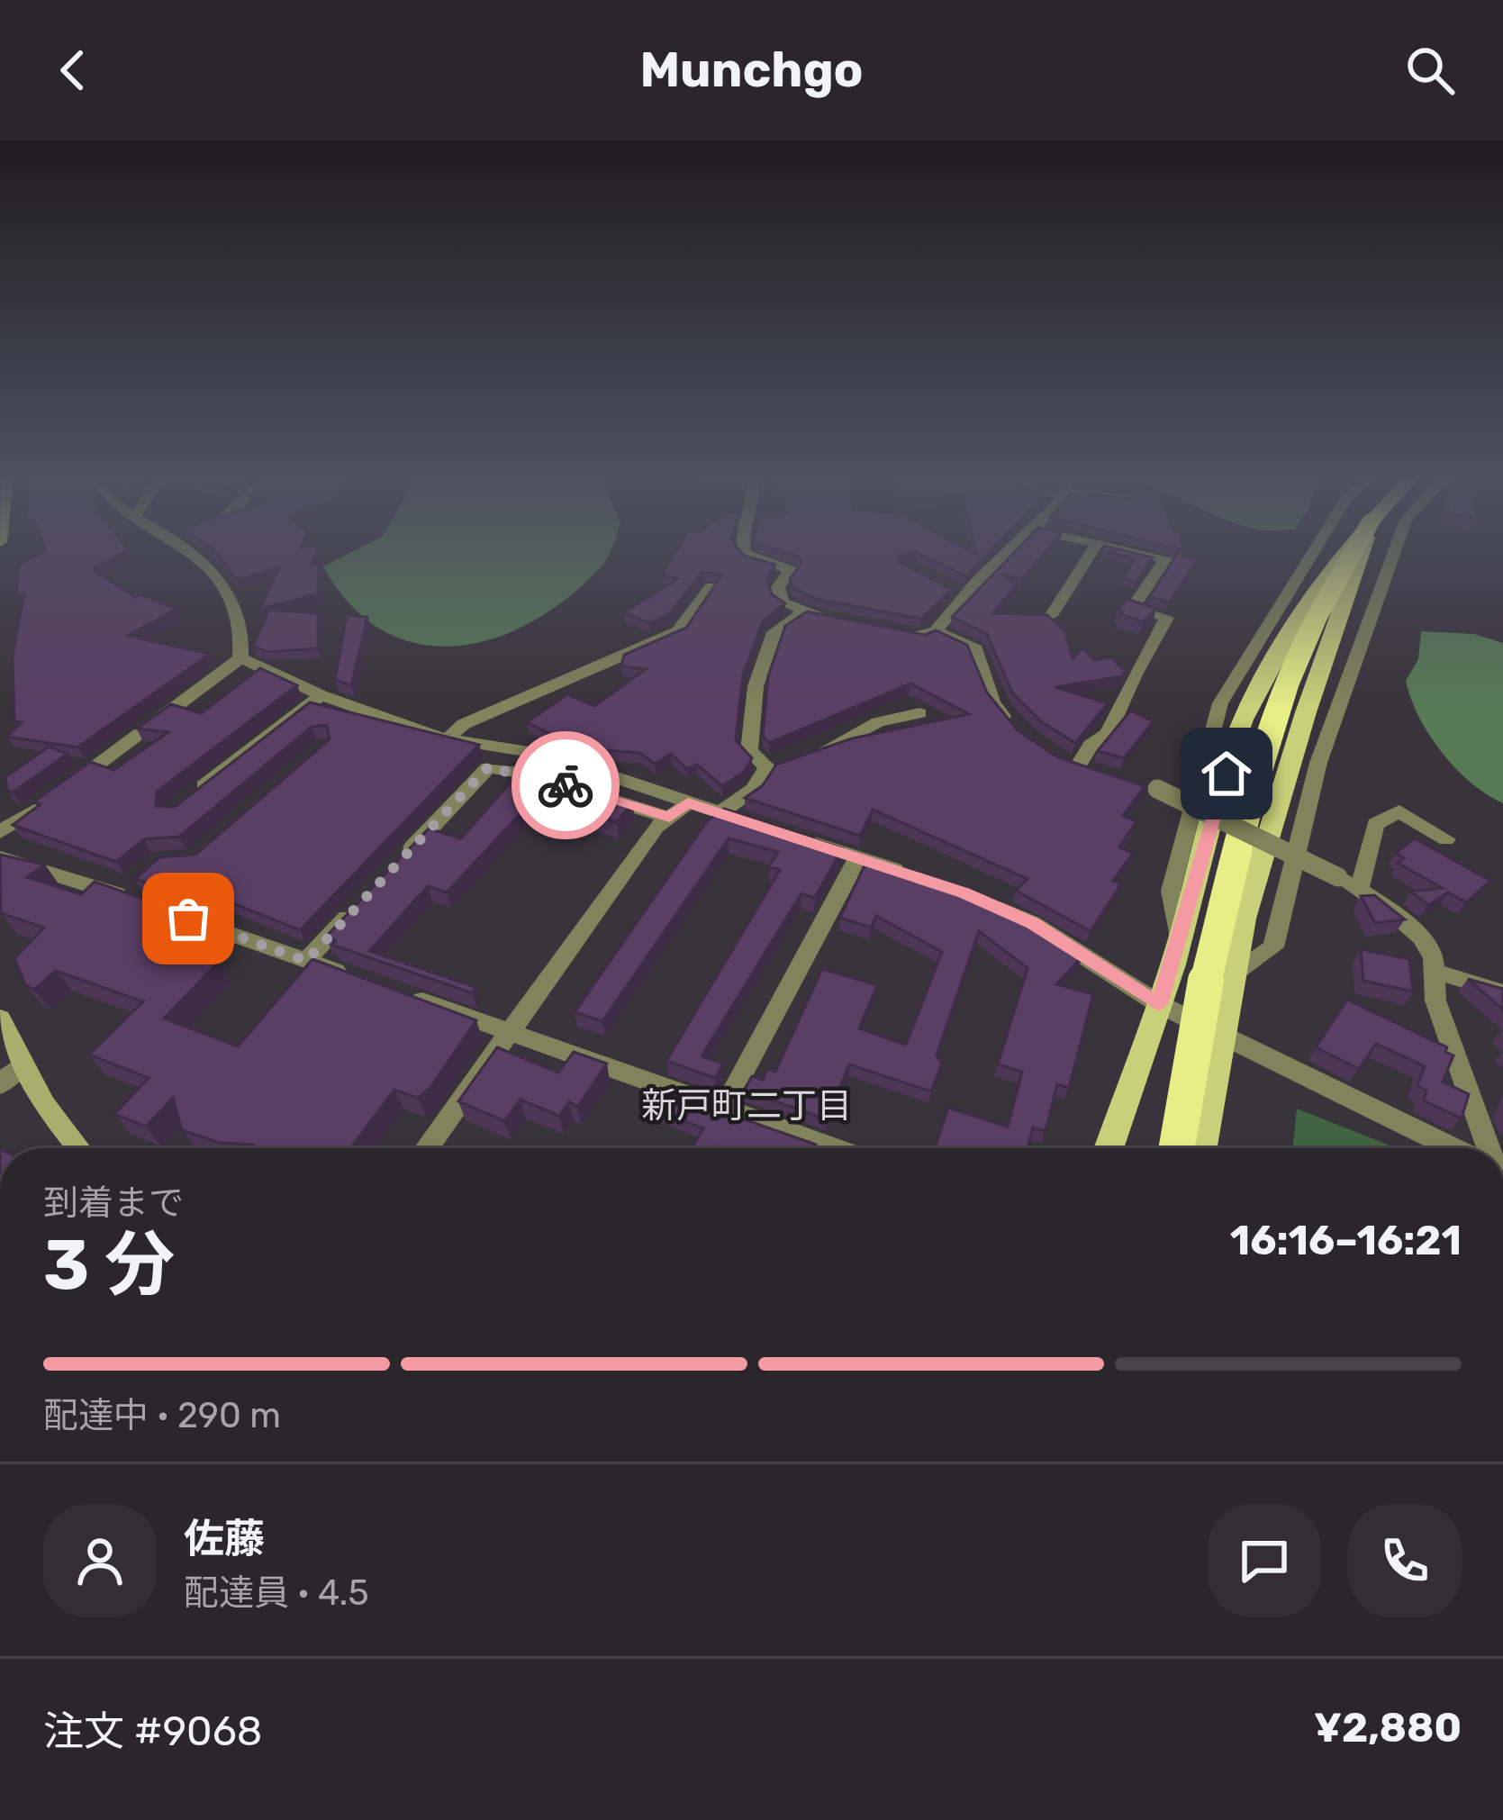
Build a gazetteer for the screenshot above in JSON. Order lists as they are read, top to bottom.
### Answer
{
  "districts": ["新戸町二丁目"],
  "page": {
    "header": "Munchgo",
    "heading": ["3 分", "到着まで", "16:16–16:21"],
    "panel": [
      "佐藤",
      "配達員 · 4.5",
      "注文 #9068",
      "¥2,880"
    ],
    "bar": "配達中 · 290 m"
  }
}
